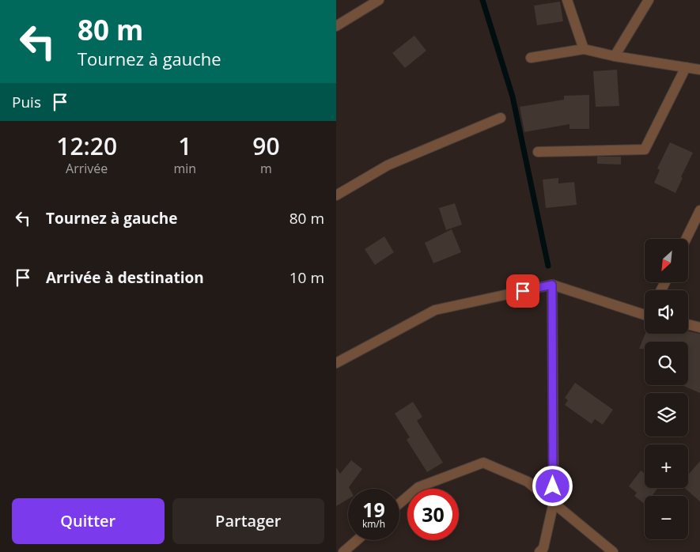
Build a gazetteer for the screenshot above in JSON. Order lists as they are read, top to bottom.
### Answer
{
  "north": "bottom left",
  "page": {
    "turn": ["80 m", "Tournez à gauche"],
    "then": "Puis",
    "eta": [
      "12:20",
      "Arrivée",
      "1",
      "min",
      "90",
      "m"
    ],
    "list": [
      {
        "name": "Tournez à gauche",
        "value": "80 m"
      },
      {
        "name": "Arrivée à destination",
        "value": "10 m"
      }
    ],
    "map_buttons": ["+", "−"],
    "speed": "19 km/h",
    "limit": "30",
    "buttons": ["Quitter", "Partager"]
  }
}
